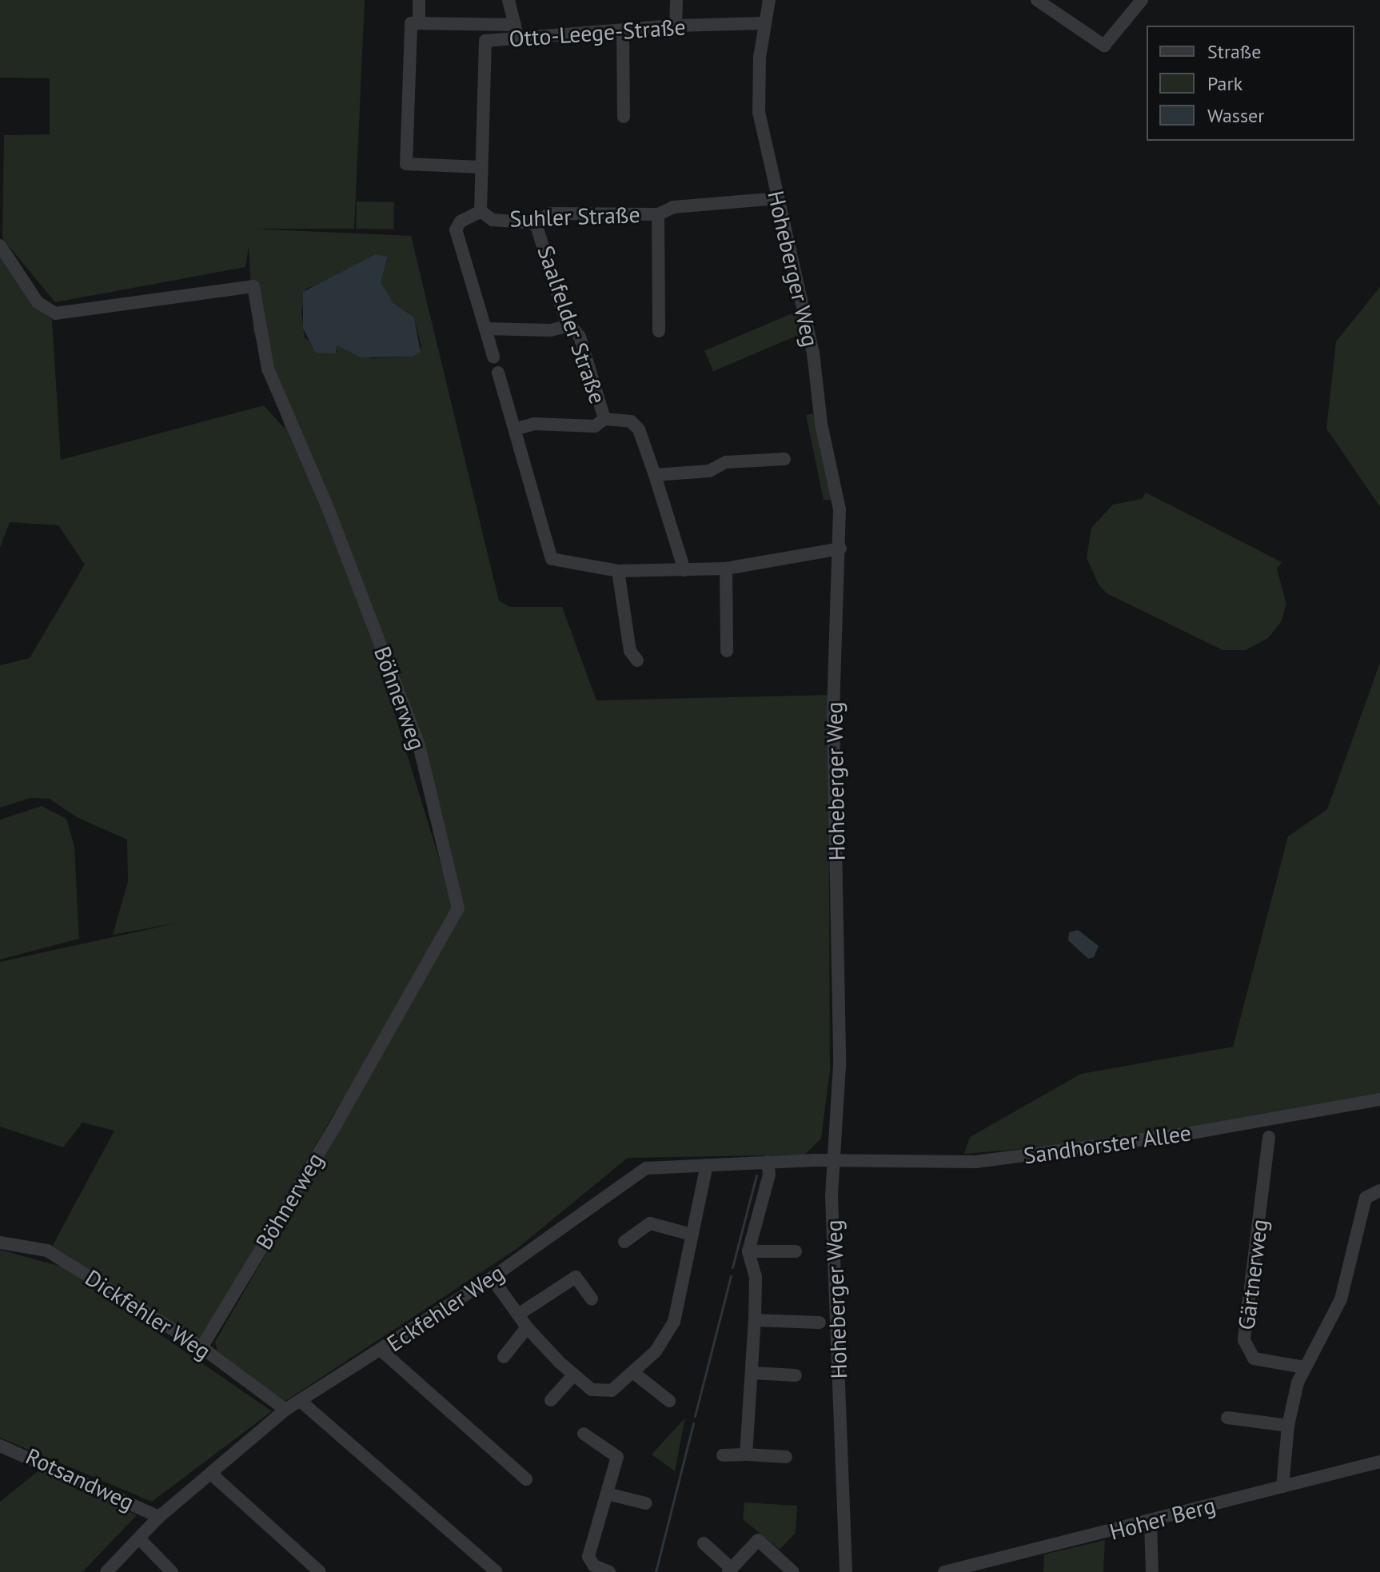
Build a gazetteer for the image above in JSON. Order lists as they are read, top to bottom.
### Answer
{
  "streets": {
    "street": [
      "Otto-Leege-Straße",
      "Suhler Straße",
      "Hoheberger Weg",
      "Saalfelder Straße",
      "Böhnerweg",
      "Sandhorster Allee",
      "Gärtnerweg",
      "Eckfehler Weg",
      "Dickfehler Weg",
      "Rotsandweg",
      "Hoher Berg"
    ]
  },
  "crossings": [
    ["Otto-Leege-Straße", "Suhler Straße"],
    ["Otto-Leege-Straße", "Hoheberger Weg"],
    ["Suhler Straße", "Hoheberger Weg"],
    ["Suhler Straße", "Saalfelder Straße"],
    ["Hoheberger Weg", "Sandhorster Allee"],
    ["Hoheberger Weg", "Eckfehler Weg"],
    ["Böhnerweg", "Dickfehler Weg"],
    ["Sandhorster Allee", "Eckfehler Weg"],
    ["Eckfehler Weg", "Dickfehler Weg"],
    ["Eckfehler Weg", "Rotsandweg"]
  ],
  "legend": ["Straße", "Park", "Wasser"]
}
